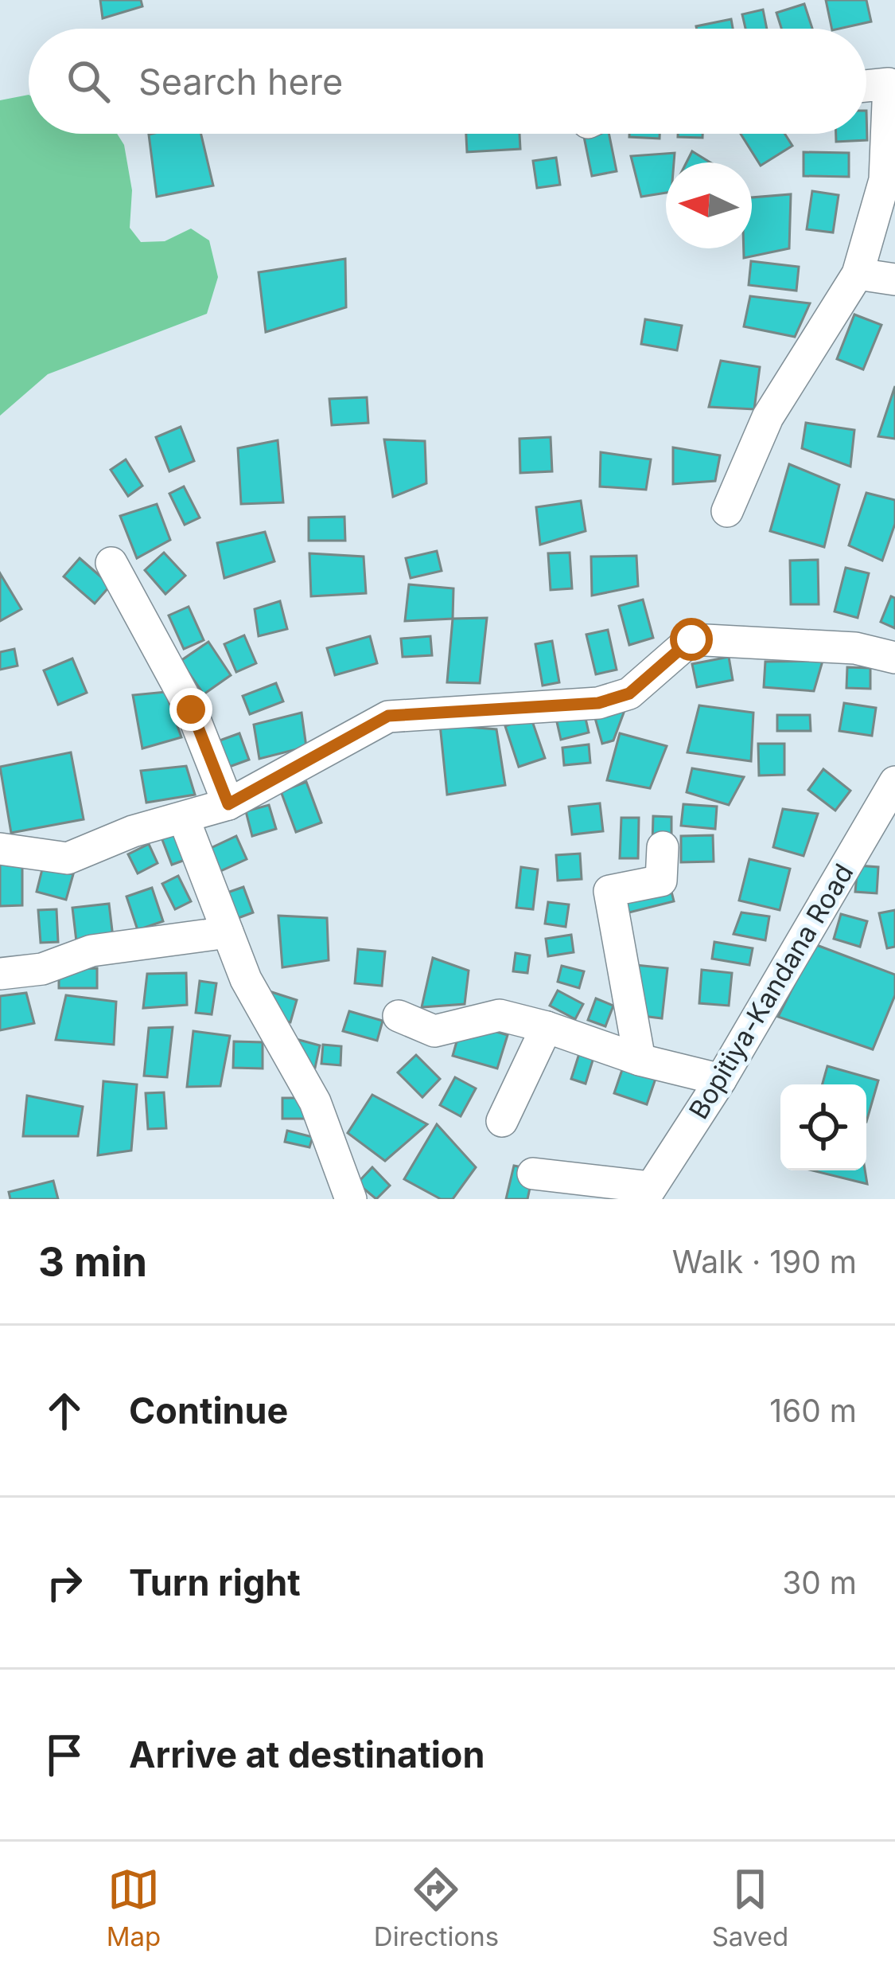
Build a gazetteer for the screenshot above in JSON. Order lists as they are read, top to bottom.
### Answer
{
  "streets": {
    "street": ["Bopitiya-Kandana Road"]
  },
  "north": "left",
  "page": {
    "search": "Search here",
    "heading": ["3 min", "Walk · 190 m"],
    "list": [
      ["Continue", "160 m"],
      ["Turn right", "30 m"],
      "Arrive at destination"
    ],
    "nav": ["Map", "Directions", "Saved"]
  }
}
